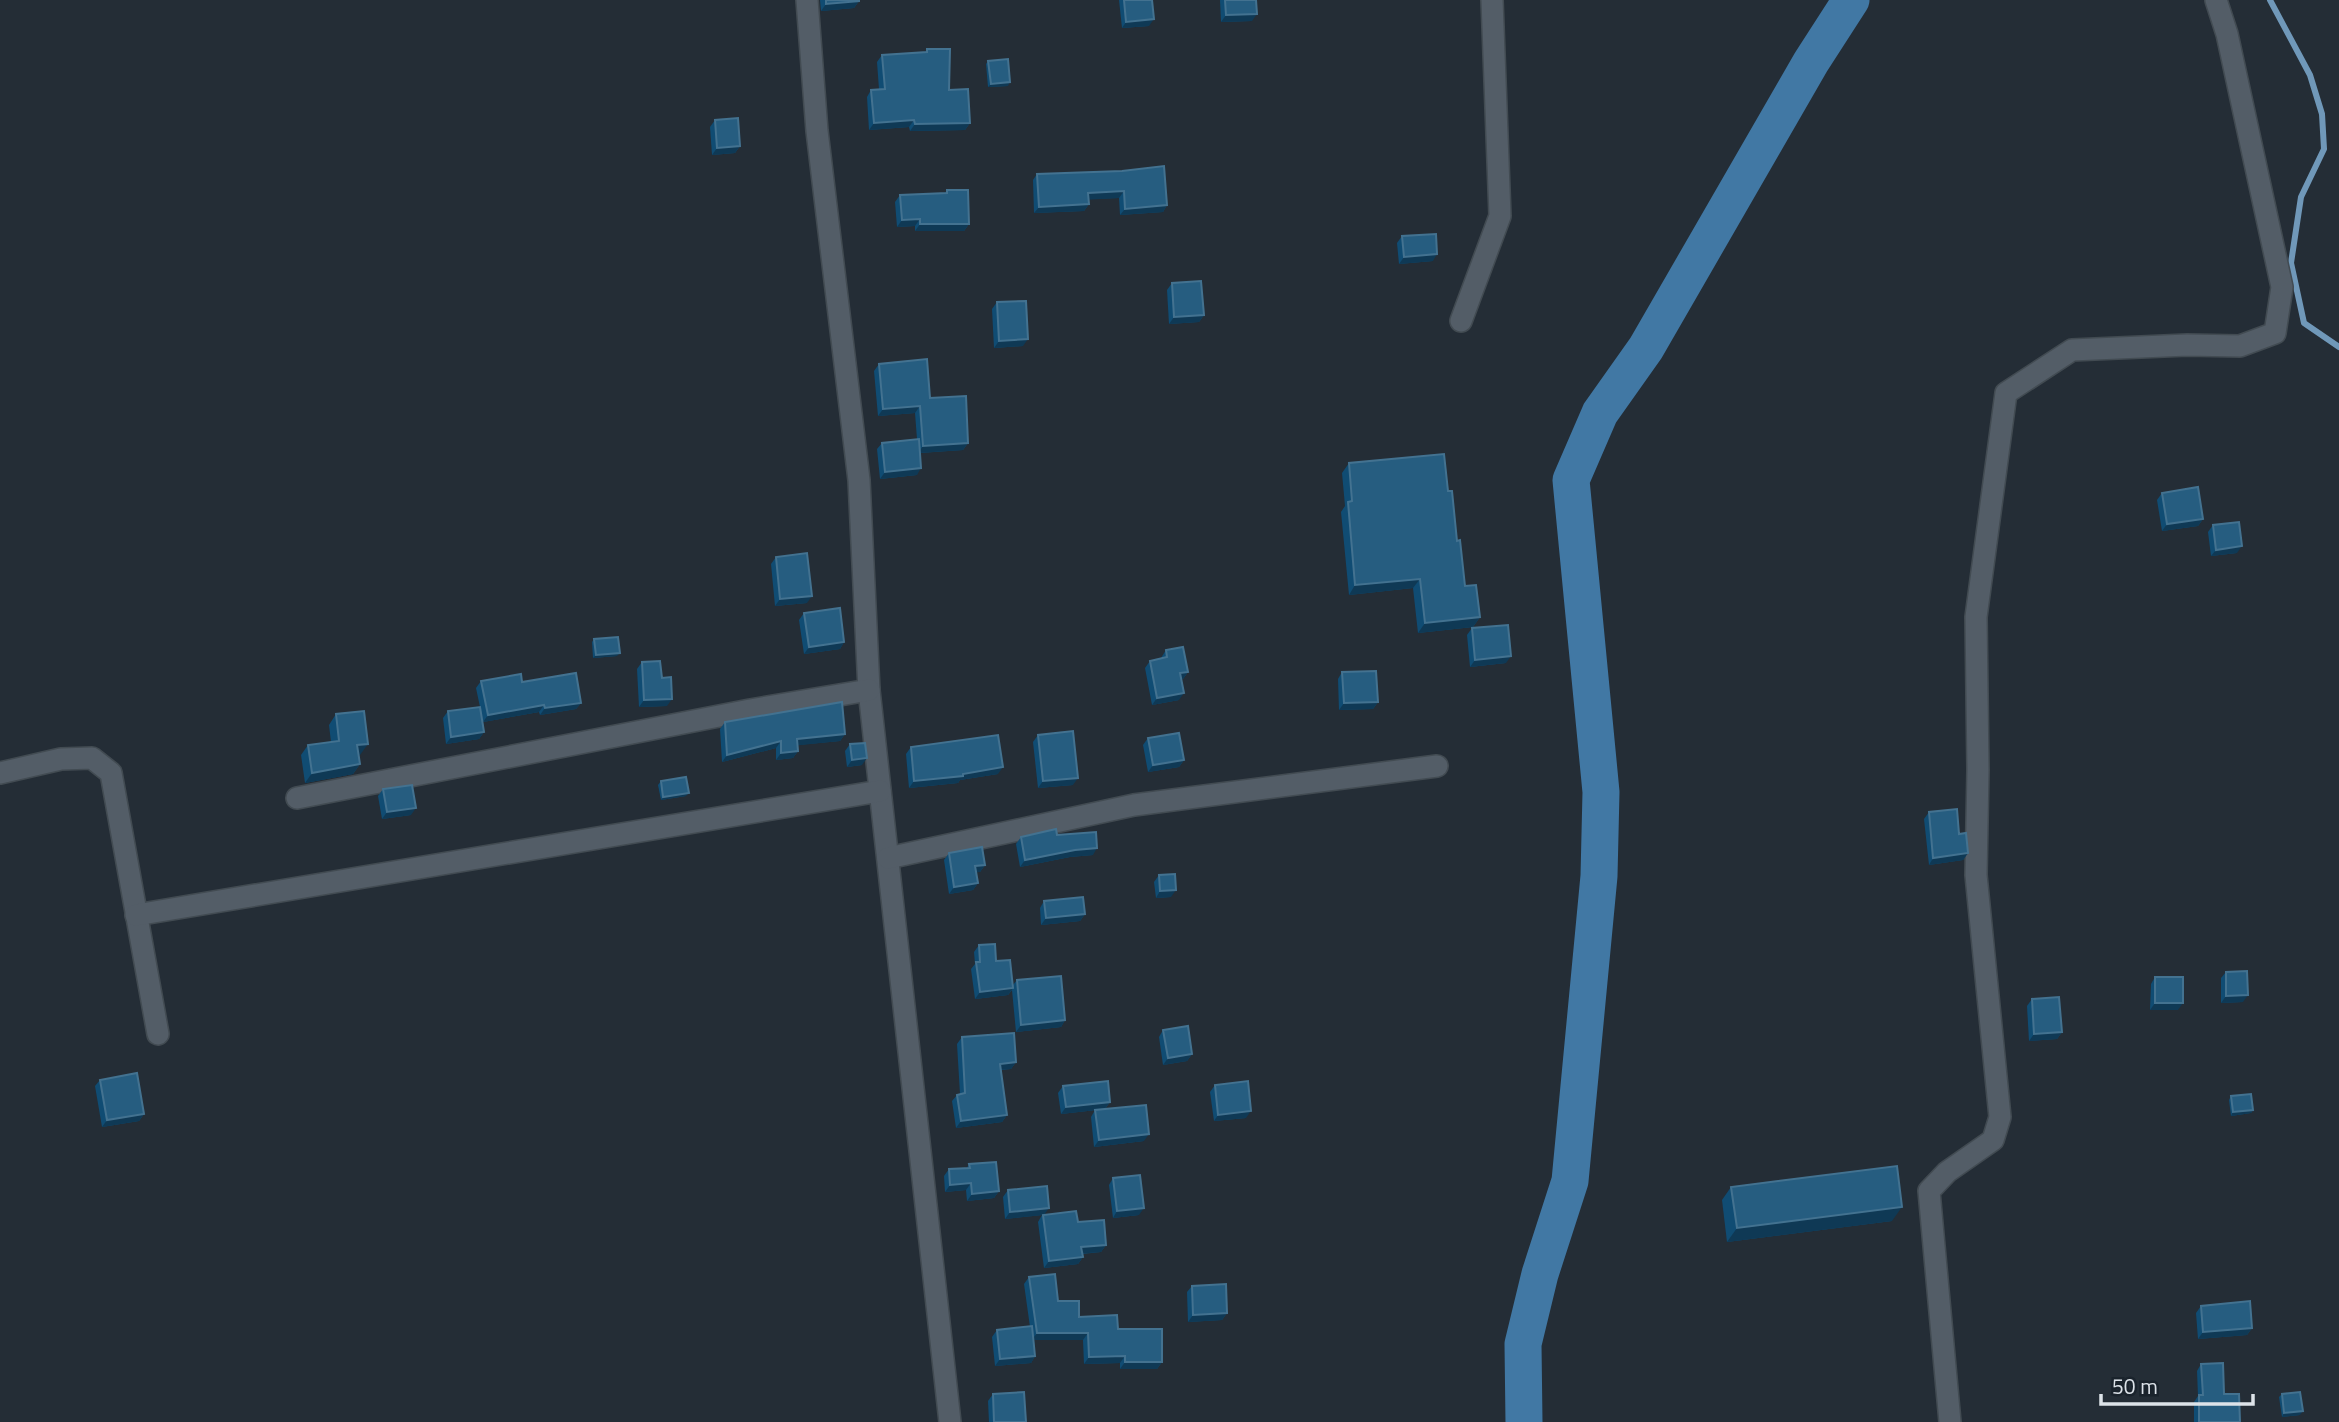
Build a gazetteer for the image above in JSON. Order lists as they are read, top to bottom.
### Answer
{
  "scale_bar": "50 m"
}
